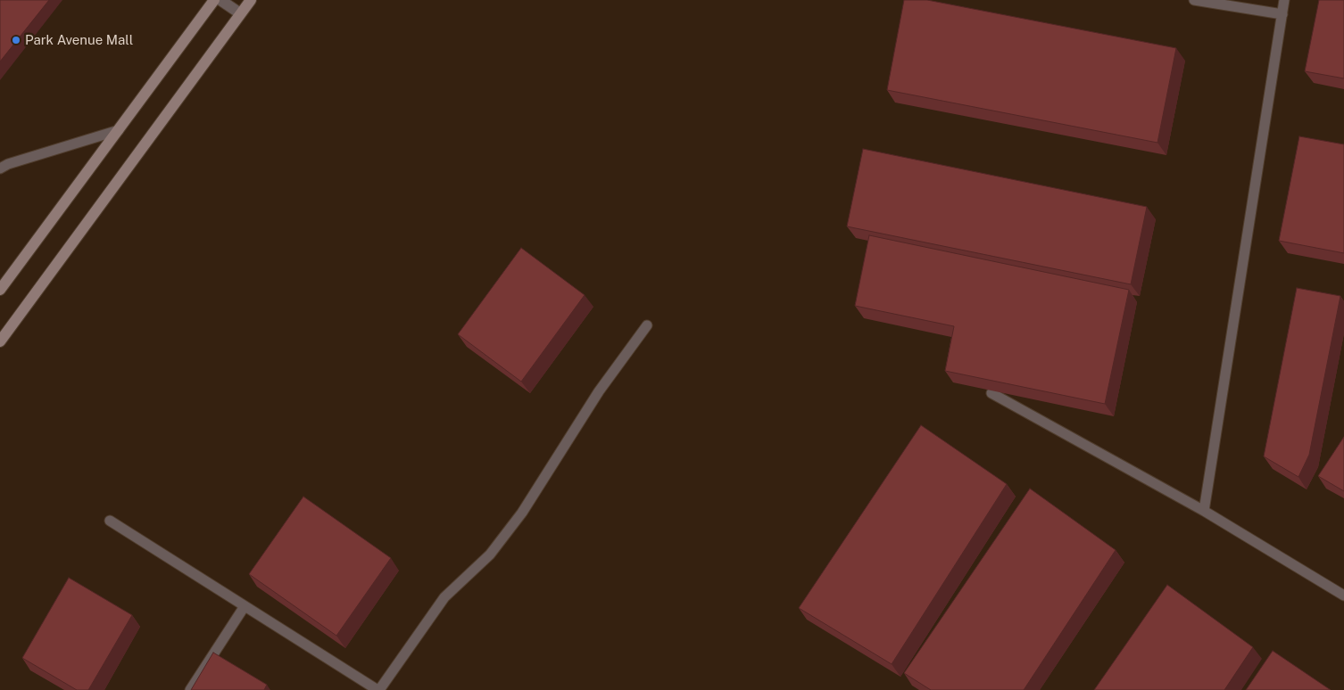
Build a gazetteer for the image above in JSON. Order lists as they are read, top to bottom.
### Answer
{
  "places": ["Park Avenue Mall"]
}
